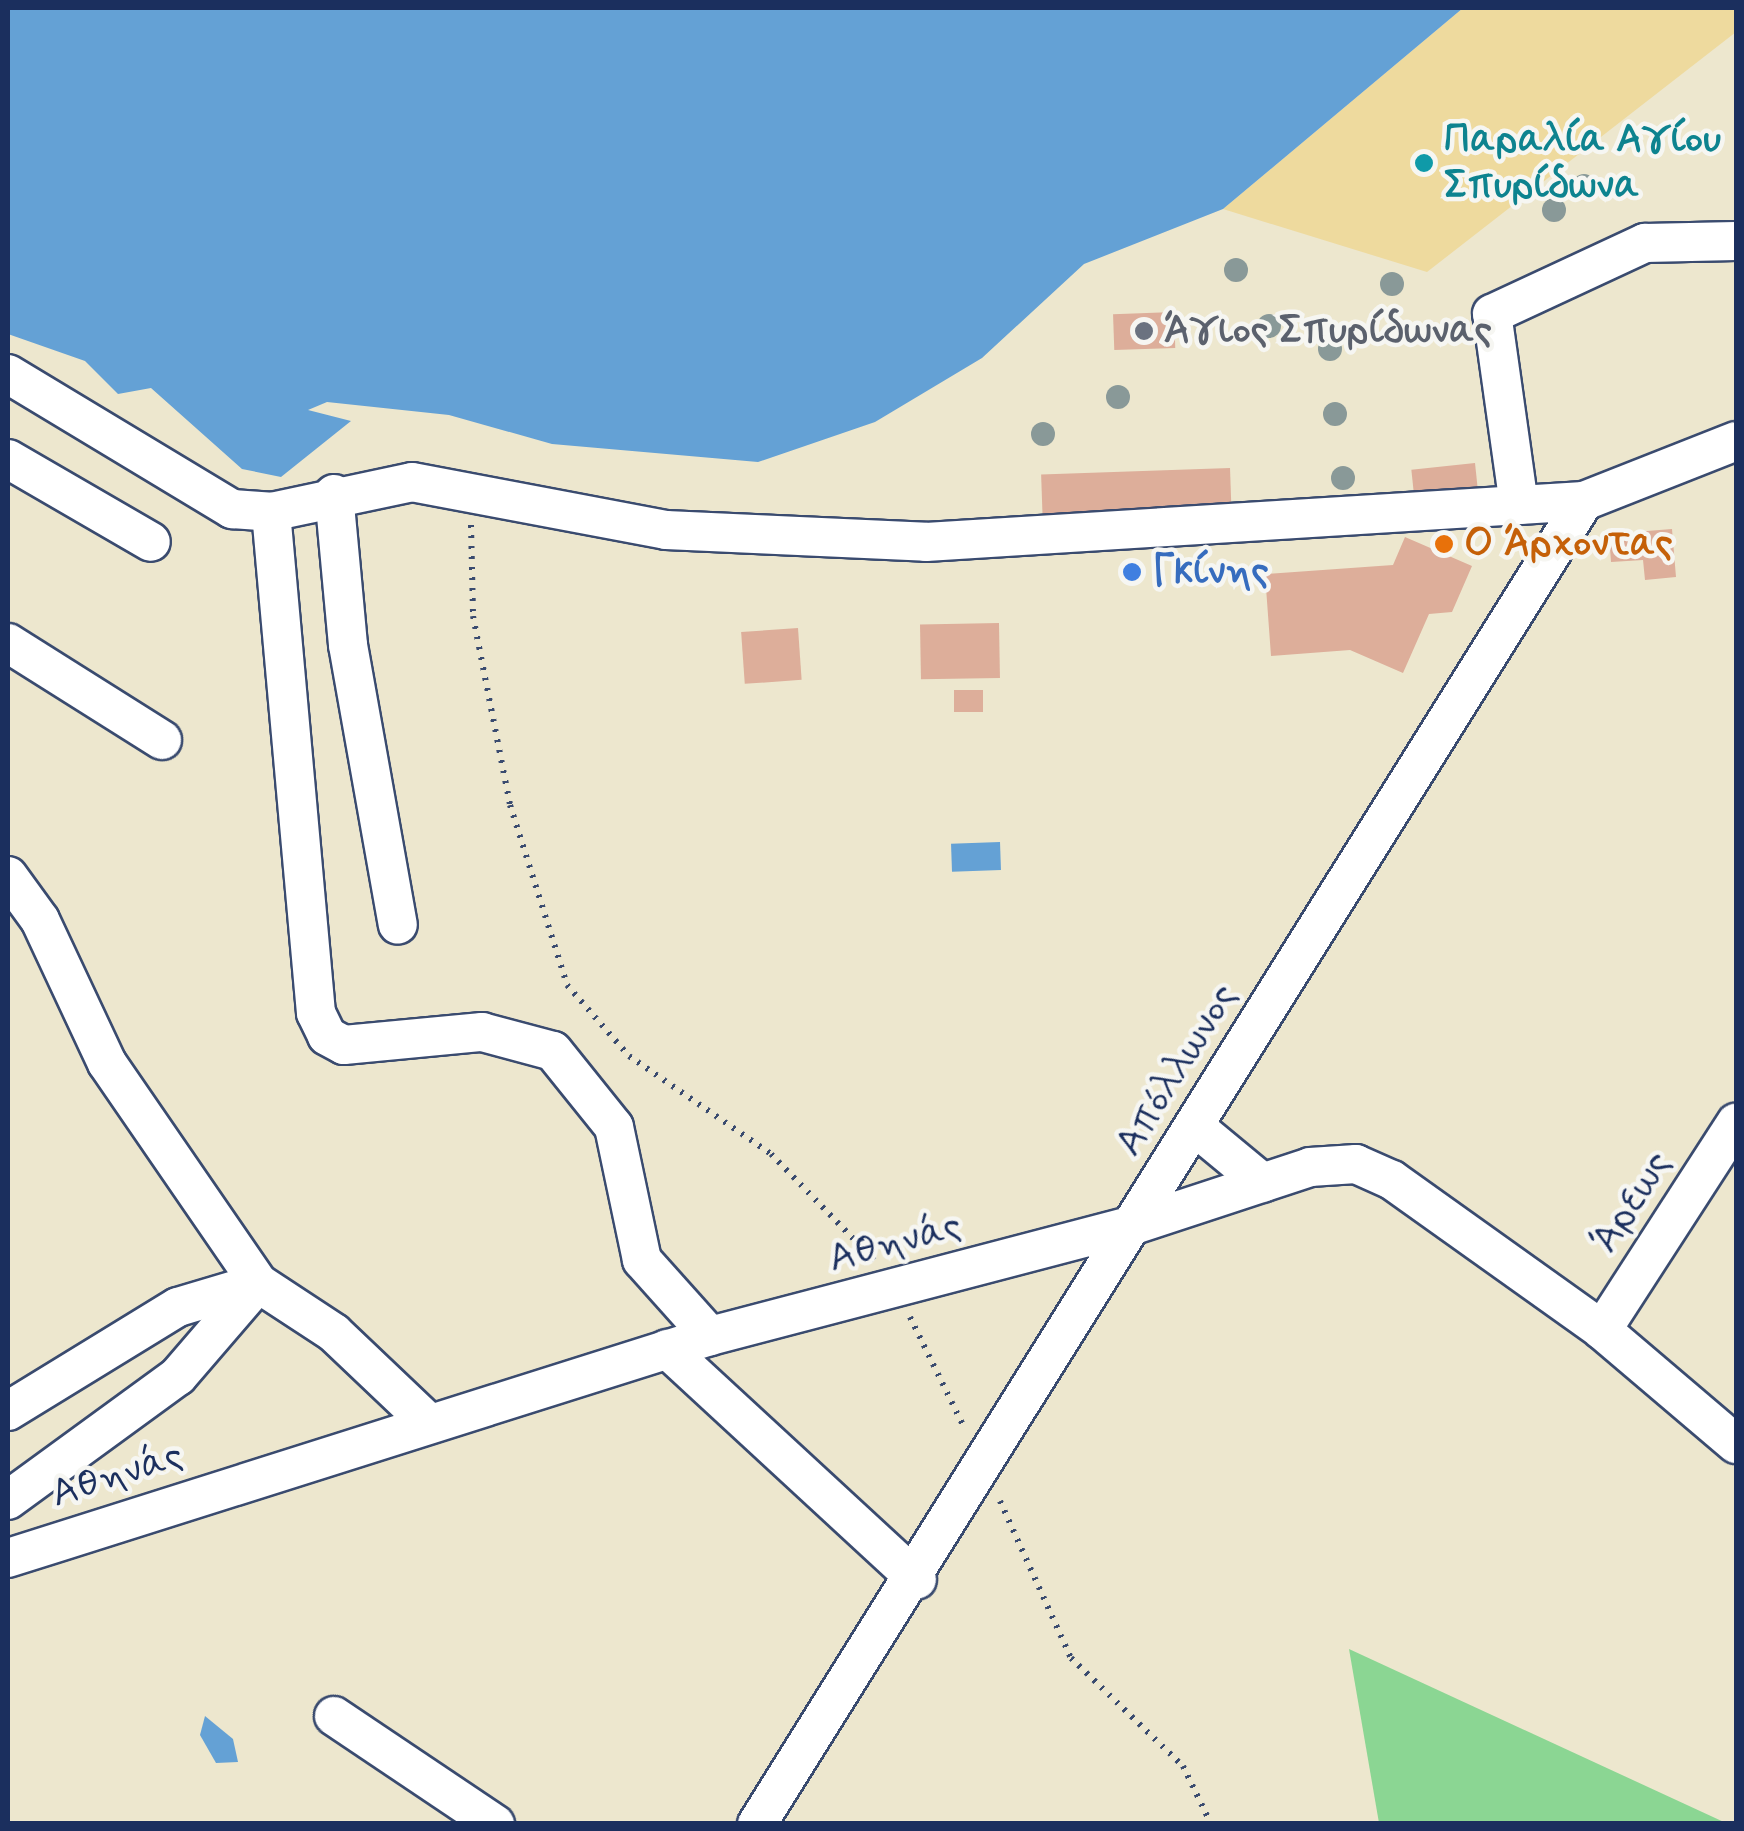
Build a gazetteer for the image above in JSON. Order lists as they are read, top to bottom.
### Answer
{
  "streets": {
    "street": ["Απόλλωνος", "Άρεως", "Αθηνάς"]
  },
  "crossings": [
    ["Απόλλωνος", "Αθηνάς"],
    ["Άρεως", "Αθηνάς"]
  ],
  "places": [
    "Παραλία Αγίου Σπυρίδωνα",
    "Άγιος Σπυρίδωνας",
    "Ο Άρχοντας",
    "Γκίνης"
  ]
}
